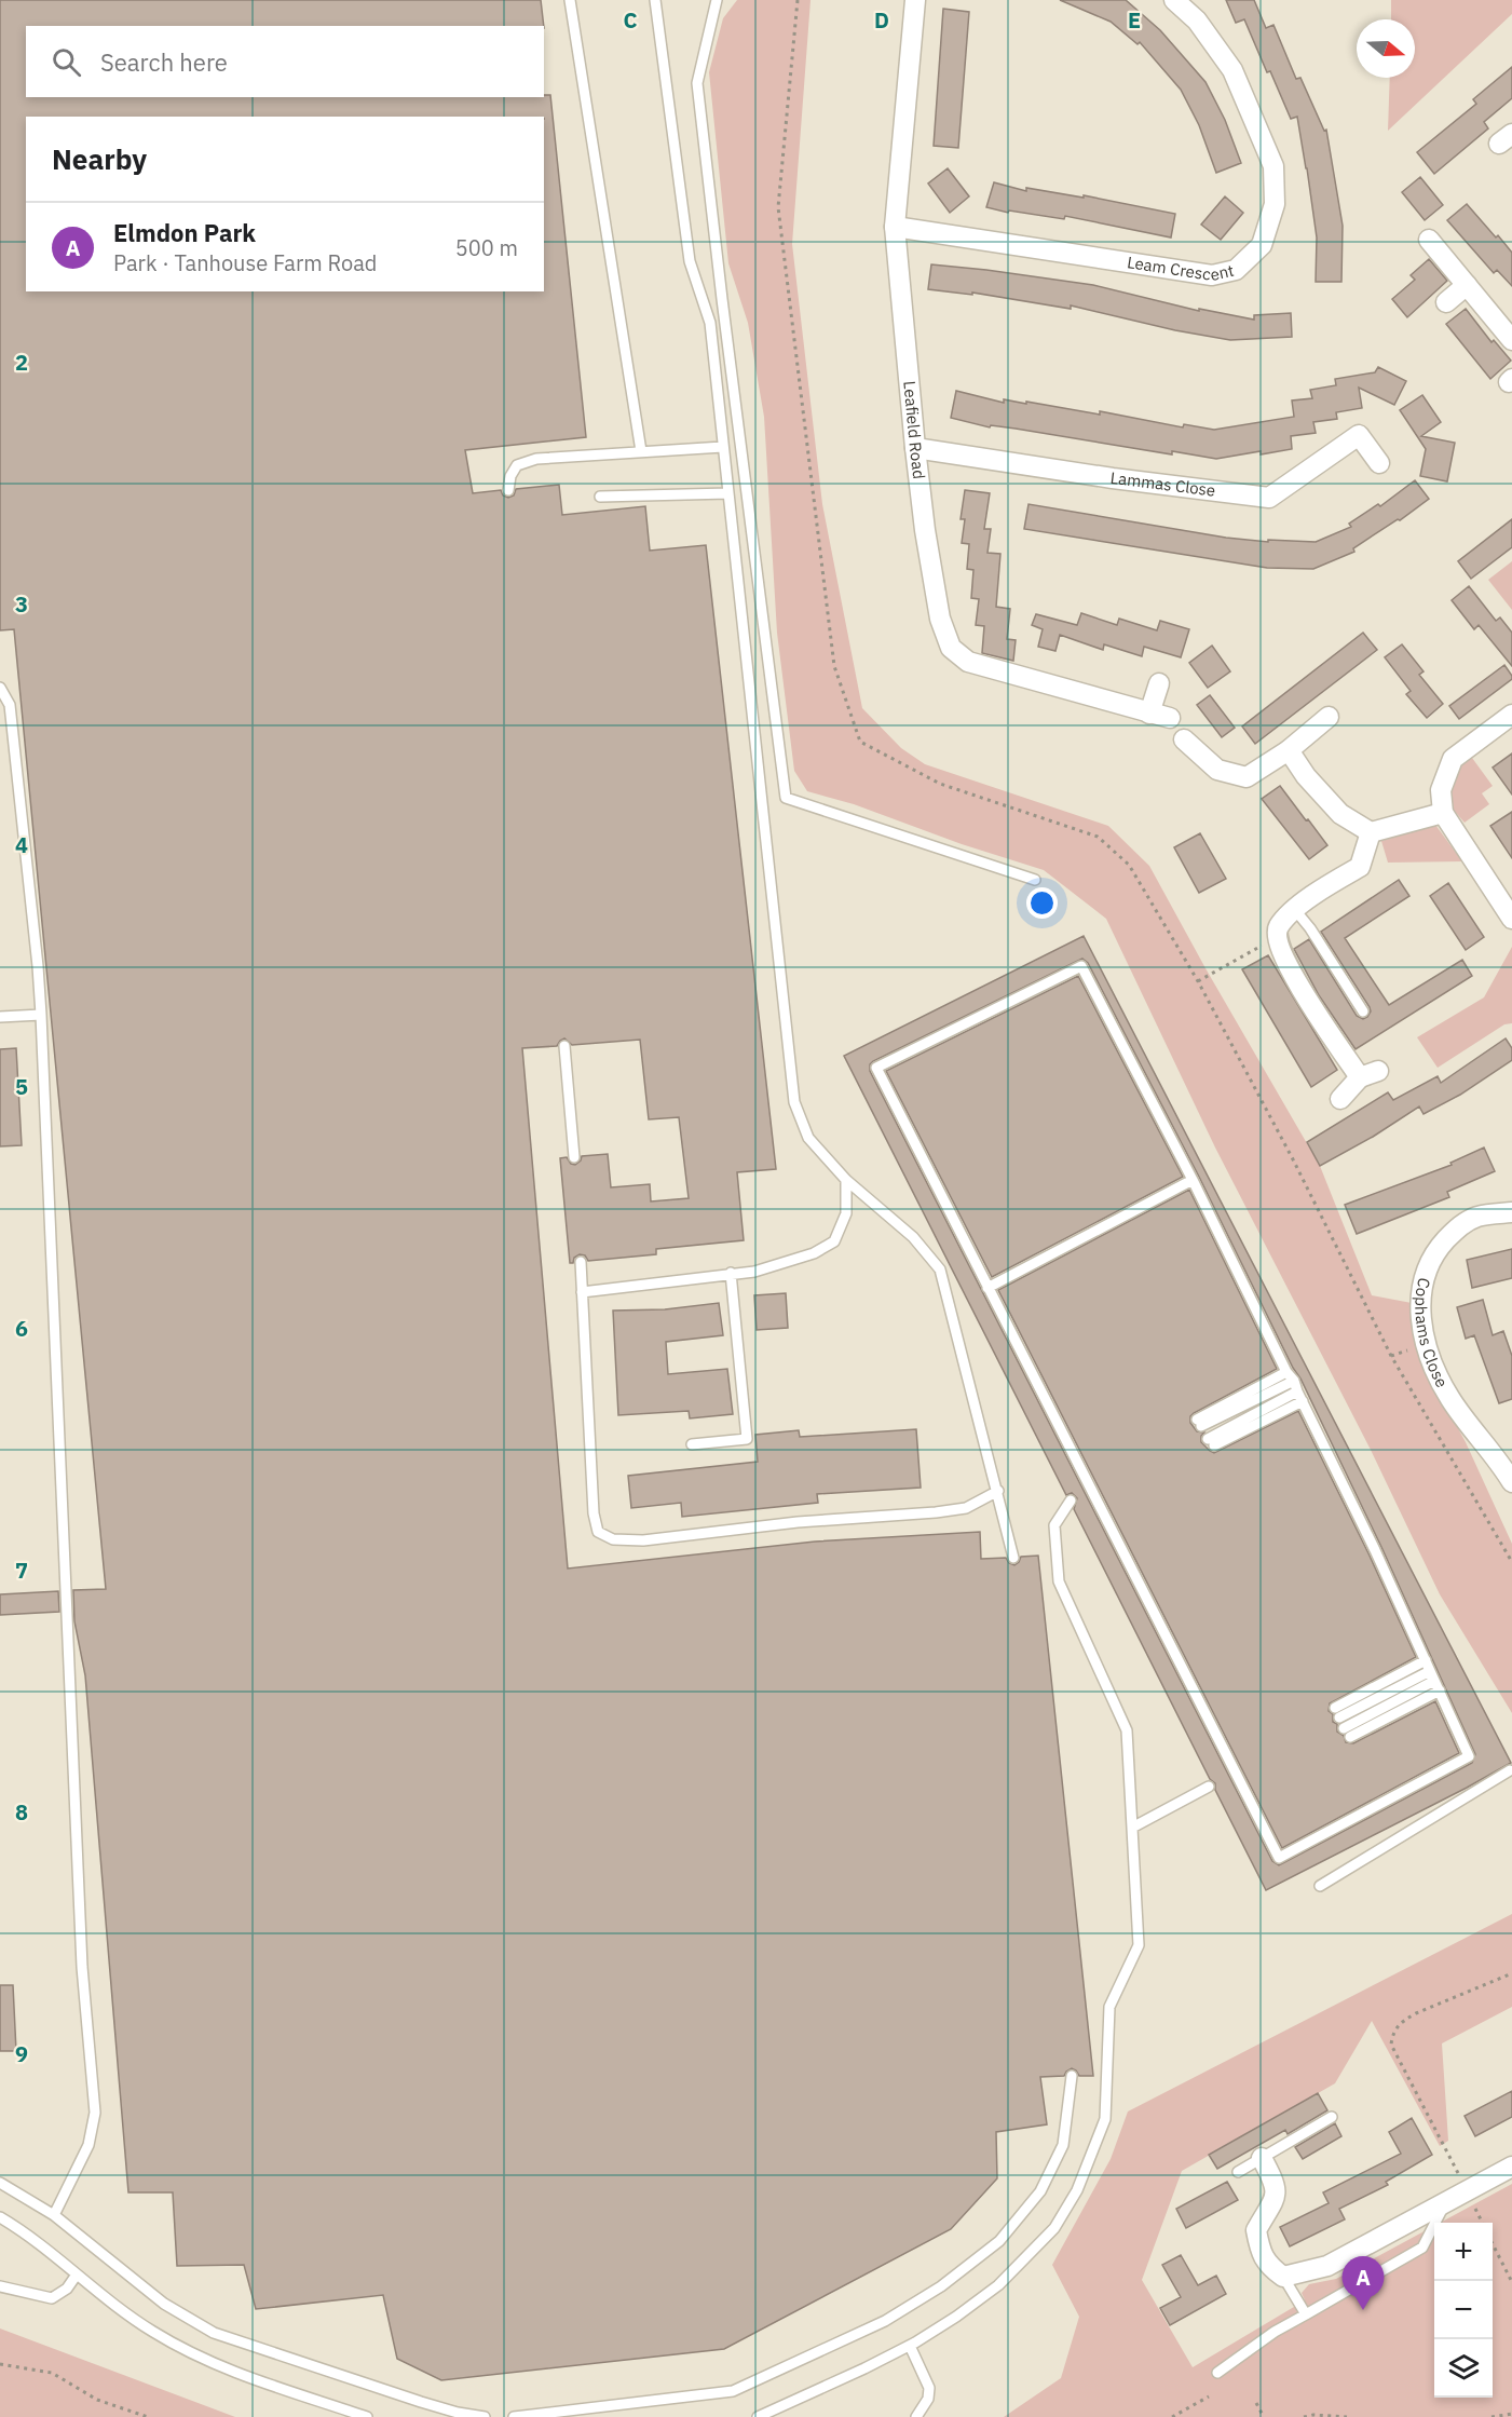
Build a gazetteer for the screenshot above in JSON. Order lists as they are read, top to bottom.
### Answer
{
  "streets": {
    "street": [
      "Leam Crescent",
      "Leafield Road",
      "Lammas Close",
      "Cophams Close"
    ]
  },
  "crossings": [
    ["Leam Crescent", "Leafield Road"],
    ["Leafield Road", "Lammas Close"]
  ],
  "north": "right",
  "page": {
    "search": "Search here",
    "heading": "Nearby",
    "list": [
      {
        "mark": "A",
        "name": "Elmdon Park",
        "note": "Park · Tanhouse Farm Road",
        "value": "500 m"
      }
    ],
    "map_buttons": ["+", "−"],
    "pins": "A"
  },
  "grid": {
    "columns": ["C", "D", "E"],
    "rows": [
      "2",
      "3",
      "4",
      "5",
      "6",
      "7",
      "8",
      "9"
    ]
  }
}
